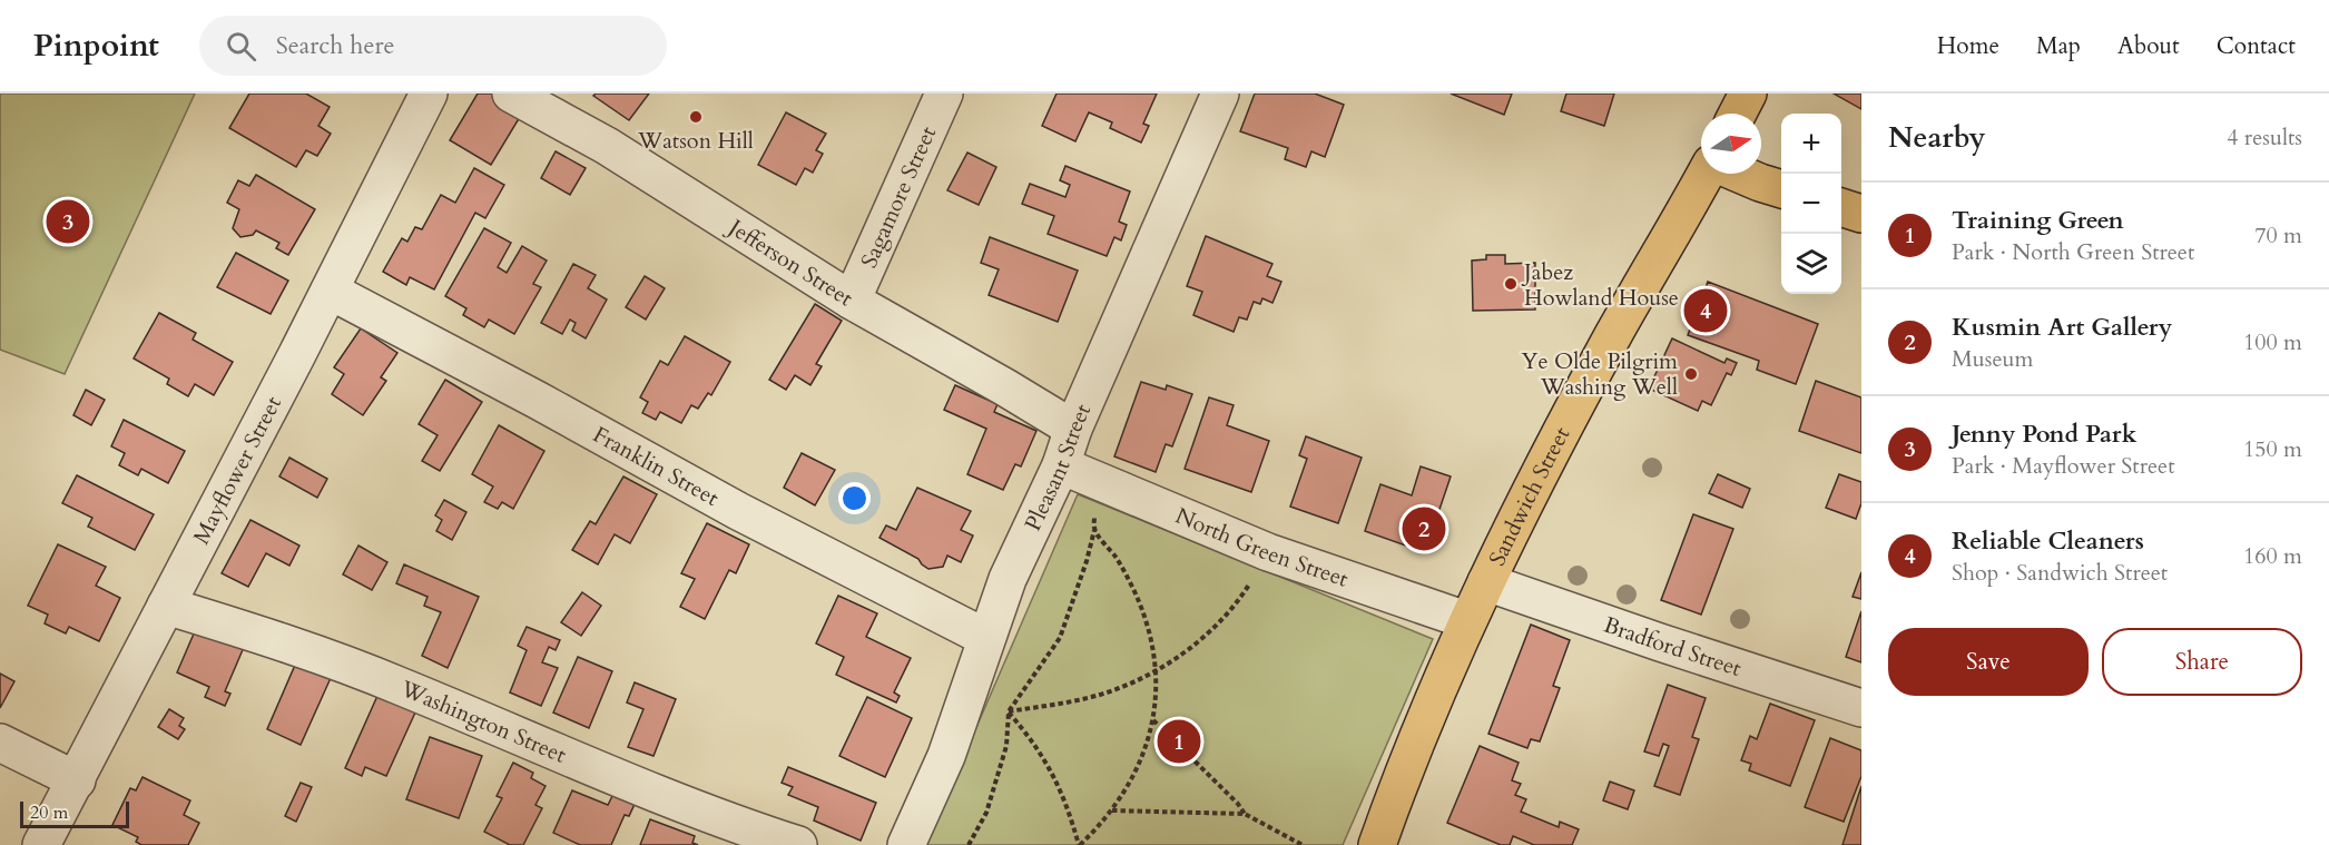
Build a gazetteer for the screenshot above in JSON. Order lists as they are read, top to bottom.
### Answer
{
  "streets": {
    "main road": ["Sandwich Street"],
    "street": [
      "Sagamore Street",
      "Jefferson Street",
      "Franklin Street",
      "Pleasant Street",
      "Mayflower Street",
      "North Green Street",
      "Bradford Street",
      "Washington Street"
    ]
  },
  "crossings": [
    ["Sagamore Street", "Jefferson Street"],
    ["Jefferson Street", "Pleasant Street"],
    ["Franklin Street", "Pleasant Street"],
    ["Franklin Street", "Mayflower Street"],
    ["Pleasant Street", "North Green Street"],
    ["Mayflower Street", "Washington Street"],
    ["Sandwich Street", "North Green Street"],
    ["Sandwich Street", "Bradford Street"]
  ],
  "places": ["Watson Hill", "Jabez Howland House", "Ye Olde Pilgrim Washing Well"],
  "scale_bar": "20 m",
  "north": "right",
  "page": {
    "header": "Pinpoint",
    "search": "Search here",
    "nav": [
      "Home",
      "Map",
      "About",
      "Contact"
    ],
    "heading": ["Nearby", "4 results"],
    "map_buttons": ["+", "−"],
    "list": [
      {
        "mark": "1",
        "name": "Training Green",
        "note": "Park · North Green Street",
        "value": "70 m"
      },
      {
        "mark": "2",
        "name": "Kusmin Art Gallery",
        "note": "Museum",
        "value": "100 m"
      },
      {
        "mark": "3",
        "name": "Jenny Pond Park",
        "note": "Park · Mayflower Street",
        "value": "150 m"
      },
      {
        "mark": "4",
        "name": "Reliable Cleaners",
        "note": "Shop · Sandwich Street",
        "value": "160 m"
      }
    ],
    "pins": [
      "3",
      "4",
      "2",
      "1"
    ],
    "buttons": ["Save", "Share"],
    "scale": "20 m"
  }
}
